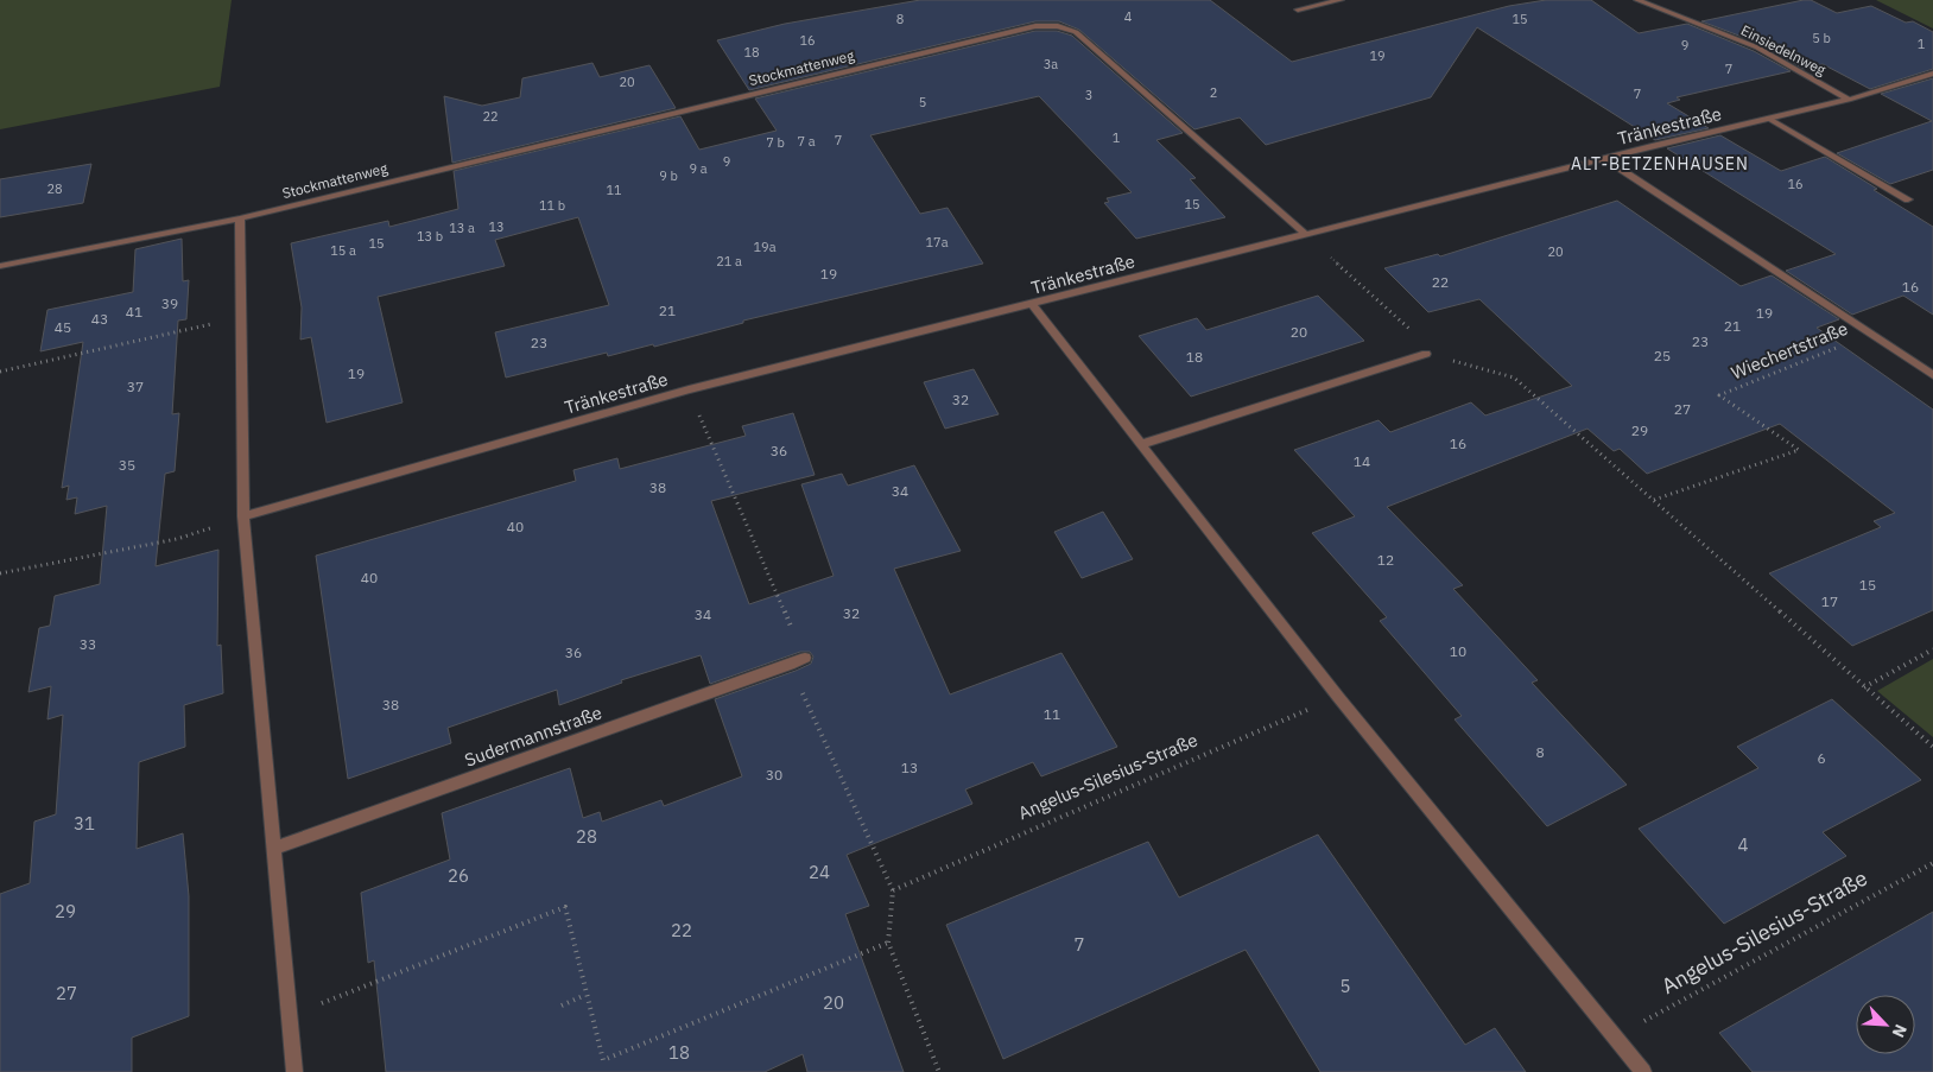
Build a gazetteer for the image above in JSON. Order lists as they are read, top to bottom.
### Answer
{
  "streets": {
    "street": [
      "Einsiedelnweg",
      "Stockmattenweg",
      "Tränkestraße",
      "Wiechertstraße",
      "Sudermannstraße"
    ],
    "path": ["Angelus-Silesius-Straße"]
  },
  "crossings": [
    ["Einsiedelnweg", "Tränkestraße"],
    ["Stockmattenweg", "Tränkestraße"],
    ["Tränkestraße", "Wiechertstraße"]
  ],
  "districts": ["ALT-BETZENHAUSEN"],
  "house_numbers": [
    "4",
    "8",
    "15",
    "5 b",
    "16",
    "1",
    "9",
    "18",
    "19",
    "3a",
    "7",
    "20",
    "2",
    "7",
    "3",
    "5",
    "22",
    "1",
    "7",
    "7 a",
    "7 b",
    "9",
    "9 a",
    "9 b",
    "16",
    "28",
    "11",
    "15",
    "11 b",
    "13",
    "13 a",
    "13 b",
    "17a",
    "15",
    "19a",
    "15 a",
    "20",
    "21 a",
    "19",
    "22",
    "16",
    "39",
    "21",
    "41",
    "19",
    "43",
    "21",
    "45",
    "20",
    "23",
    "23",
    "25",
    "18",
    "19",
    "37",
    "32",
    "27",
    "29",
    "16",
    "36",
    "14",
    "35",
    "38",
    "34",
    "40",
    "12",
    "40",
    "15",
    "17",
    "32",
    "34",
    "33",
    "10",
    "36",
    "38",
    "11",
    "8",
    "6",
    "13",
    "30",
    "31",
    "28",
    "4",
    "24",
    "26",
    "29",
    "22",
    "7",
    "5",
    "27",
    "20",
    "18"
  ],
  "north": "bottom right"
}
